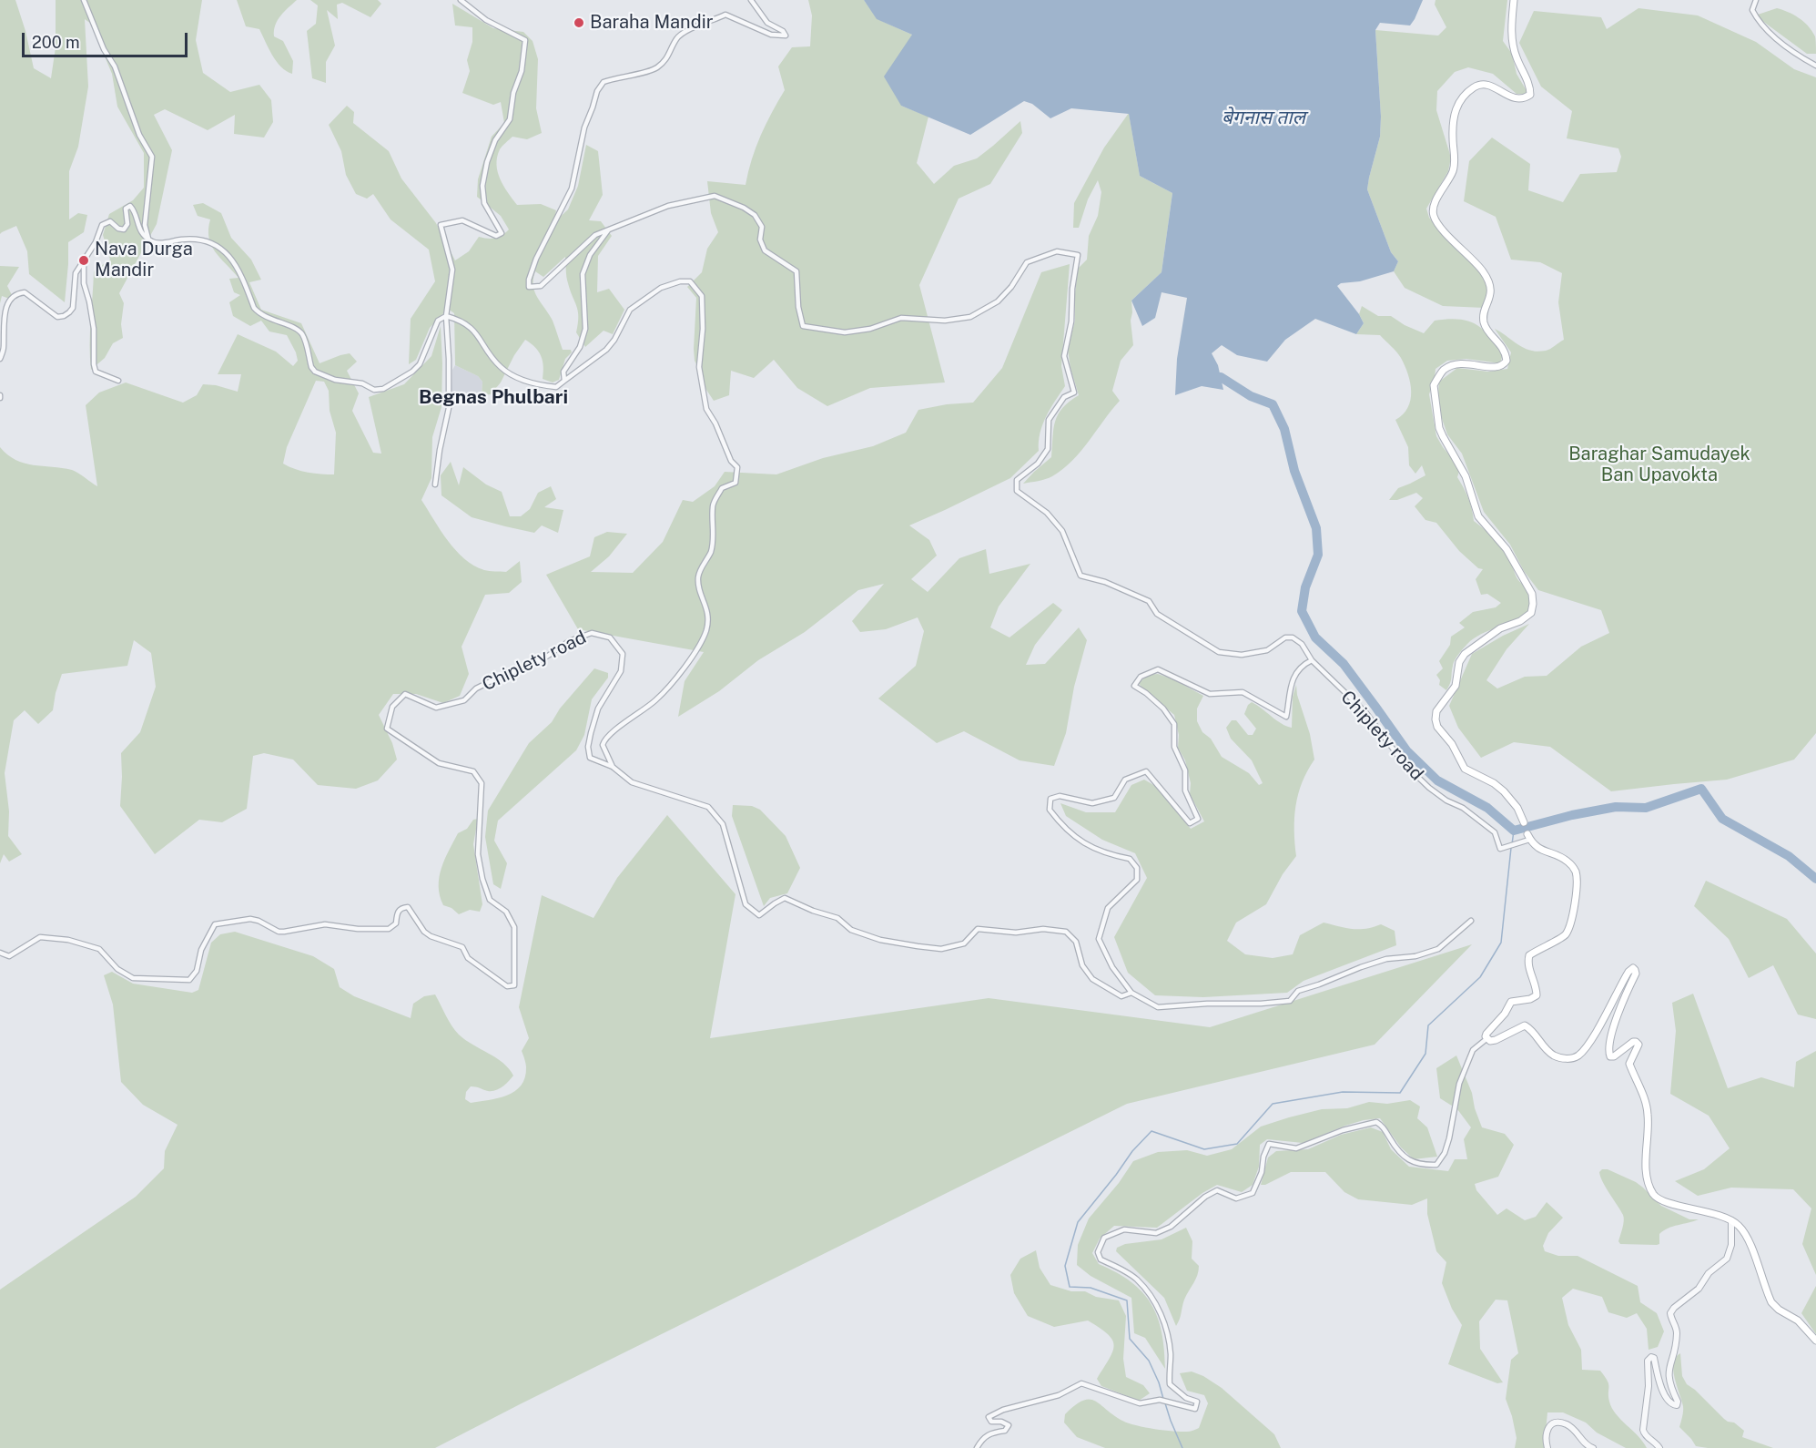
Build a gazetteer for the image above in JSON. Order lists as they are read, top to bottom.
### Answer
{
  "streets": {
    "street": ["Chiplety road"]
  },
  "districts": ["Begnas Phulbari"],
  "water": ["बेगनास ताल"],
  "parks": ["Baraghar Samudayek Ban Upavokta"],
  "places": ["Baraha Mandir", "Nava Durga Mandir"],
  "scale_bar": "200 m"
}
